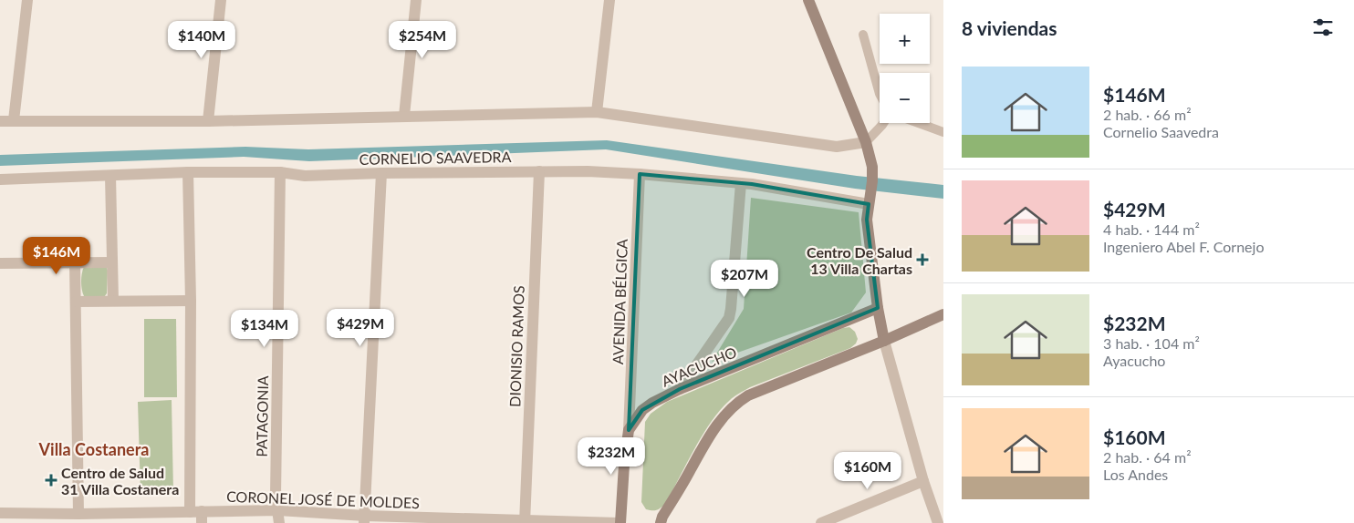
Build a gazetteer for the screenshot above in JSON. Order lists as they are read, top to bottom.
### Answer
{
  "streets": {
    "main road": ["AYACUCHO"],
    "street": [
      "CORNELIO SAAVEDRA",
      "AVENIDA BÉLGICA",
      "DIONISIO RAMOS",
      "PATAGONIA",
      "CORONEL JOSÉ DE MOLDES"
    ]
  },
  "crossings": [
    ["CORNELIO SAAVEDRA", "AVENIDA BÉLGICA"],
    ["CORNELIO SAAVEDRA", "DIONISIO RAMOS"],
    ["CORNELIO SAAVEDRA", "PATAGONIA"],
    ["AVENIDA BÉLGICA", "AYACUCHO"],
    ["DIONISIO RAMOS", "CORONEL JOSÉ DE MOLDES"],
    ["AYACUCHO", "CORONEL JOSÉ DE MOLDES"],
    ["PATAGONIA", "CORONEL JOSÉ DE MOLDES"]
  ],
  "districts": ["Villa Costanera"],
  "places": {
    "health": ["Centro De Salud 13 Villa Chartas", "Centro de Salud 31 Villa Costanera"]
  },
  "page": {
    "heading": "8 viviendas",
    "map_buttons": ["+", "−"],
    "price": [
      "$140M",
      "$254M",
      "$146M",
      "$207M",
      "$429M",
      "$134M",
      "$232M",
      "$160M"
    ],
    "list": [
      {
        "name": "$146M",
        "note": "2 hab. · 66 m² · Cornelio Saavedra"
      },
      {
        "name": "$429M",
        "note": "4 hab. · 144 m² · Ingeniero Abel F. Cornejo"
      },
      {
        "name": "$232M",
        "note": "3 hab. · 104 m² · Ayacucho"
      },
      {
        "name": "$160M",
        "note": "2 hab. · 64 m² · Los Andes"
      }
    ]
  }
}
